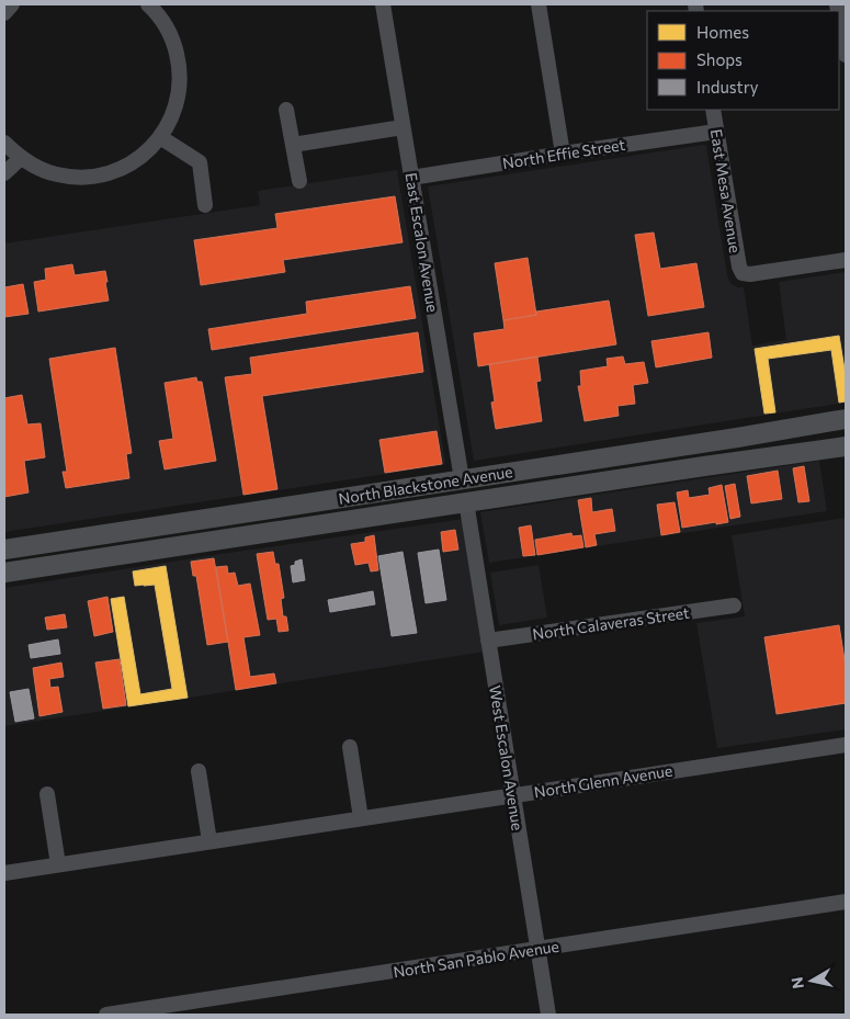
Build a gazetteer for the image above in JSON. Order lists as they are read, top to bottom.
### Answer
{
  "streets": {
    "main road": ["North Blackstone Avenue"],
    "street": [
      "North Effie Street",
      "East Mesa Avenue",
      "East Escalon Avenue",
      "North Calaveras Street",
      "West Escalon Avenue",
      "North Glenn Avenue",
      "North San Pablo Avenue"
    ]
  },
  "crossings": [
    ["North Effie Street", "East Mesa Avenue"],
    ["North Effie Street", "East Escalon Avenue"],
    ["East Escalon Avenue", "North Blackstone Avenue"],
    ["North Blackstone Avenue", "West Escalon Avenue"],
    ["North Calaveras Street", "West Escalon Avenue"],
    ["West Escalon Avenue", "North Glenn Avenue"],
    ["West Escalon Avenue", "North San Pablo Avenue"]
  ],
  "legend": ["Homes", "Shops", "Industry"],
  "north": "left"
}
